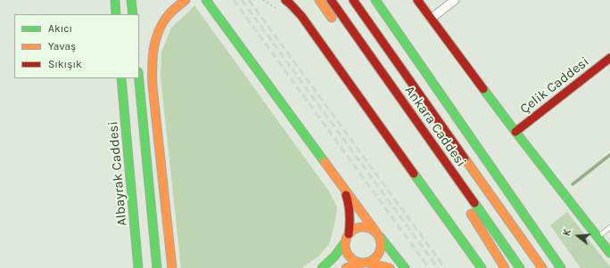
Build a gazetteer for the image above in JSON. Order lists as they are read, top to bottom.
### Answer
{
  "streets": {
    "main road": ["Çelik Caddesi", "Ankara Caddesi", "Albayrak Caddesi"]
  },
  "legend": ["Akıcı", "Yavaş", "Sıkışık"],
  "north": "left"
}
